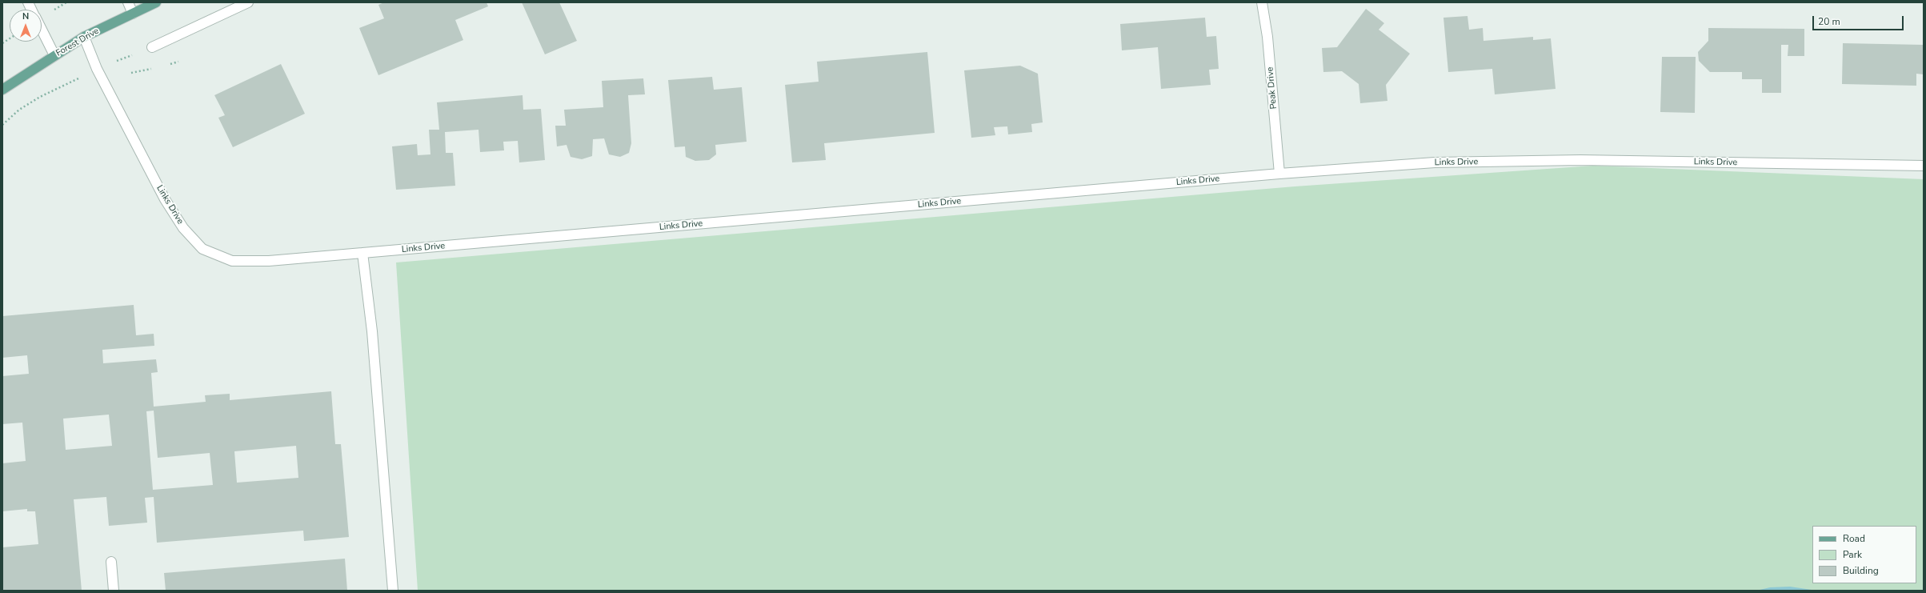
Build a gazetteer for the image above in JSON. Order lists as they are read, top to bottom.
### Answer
{
  "streets": {
    "main road": ["Forest Drive"],
    "street": ["Peak Drive", "Links Drive"]
  },
  "crossings": [
    ["Forest Drive", "Links Drive"],
    ["Peak Drive", "Links Drive"]
  ],
  "legend": ["Road", "Park", "Building"],
  "scale_bar": "20 m",
  "north": "top"
}
